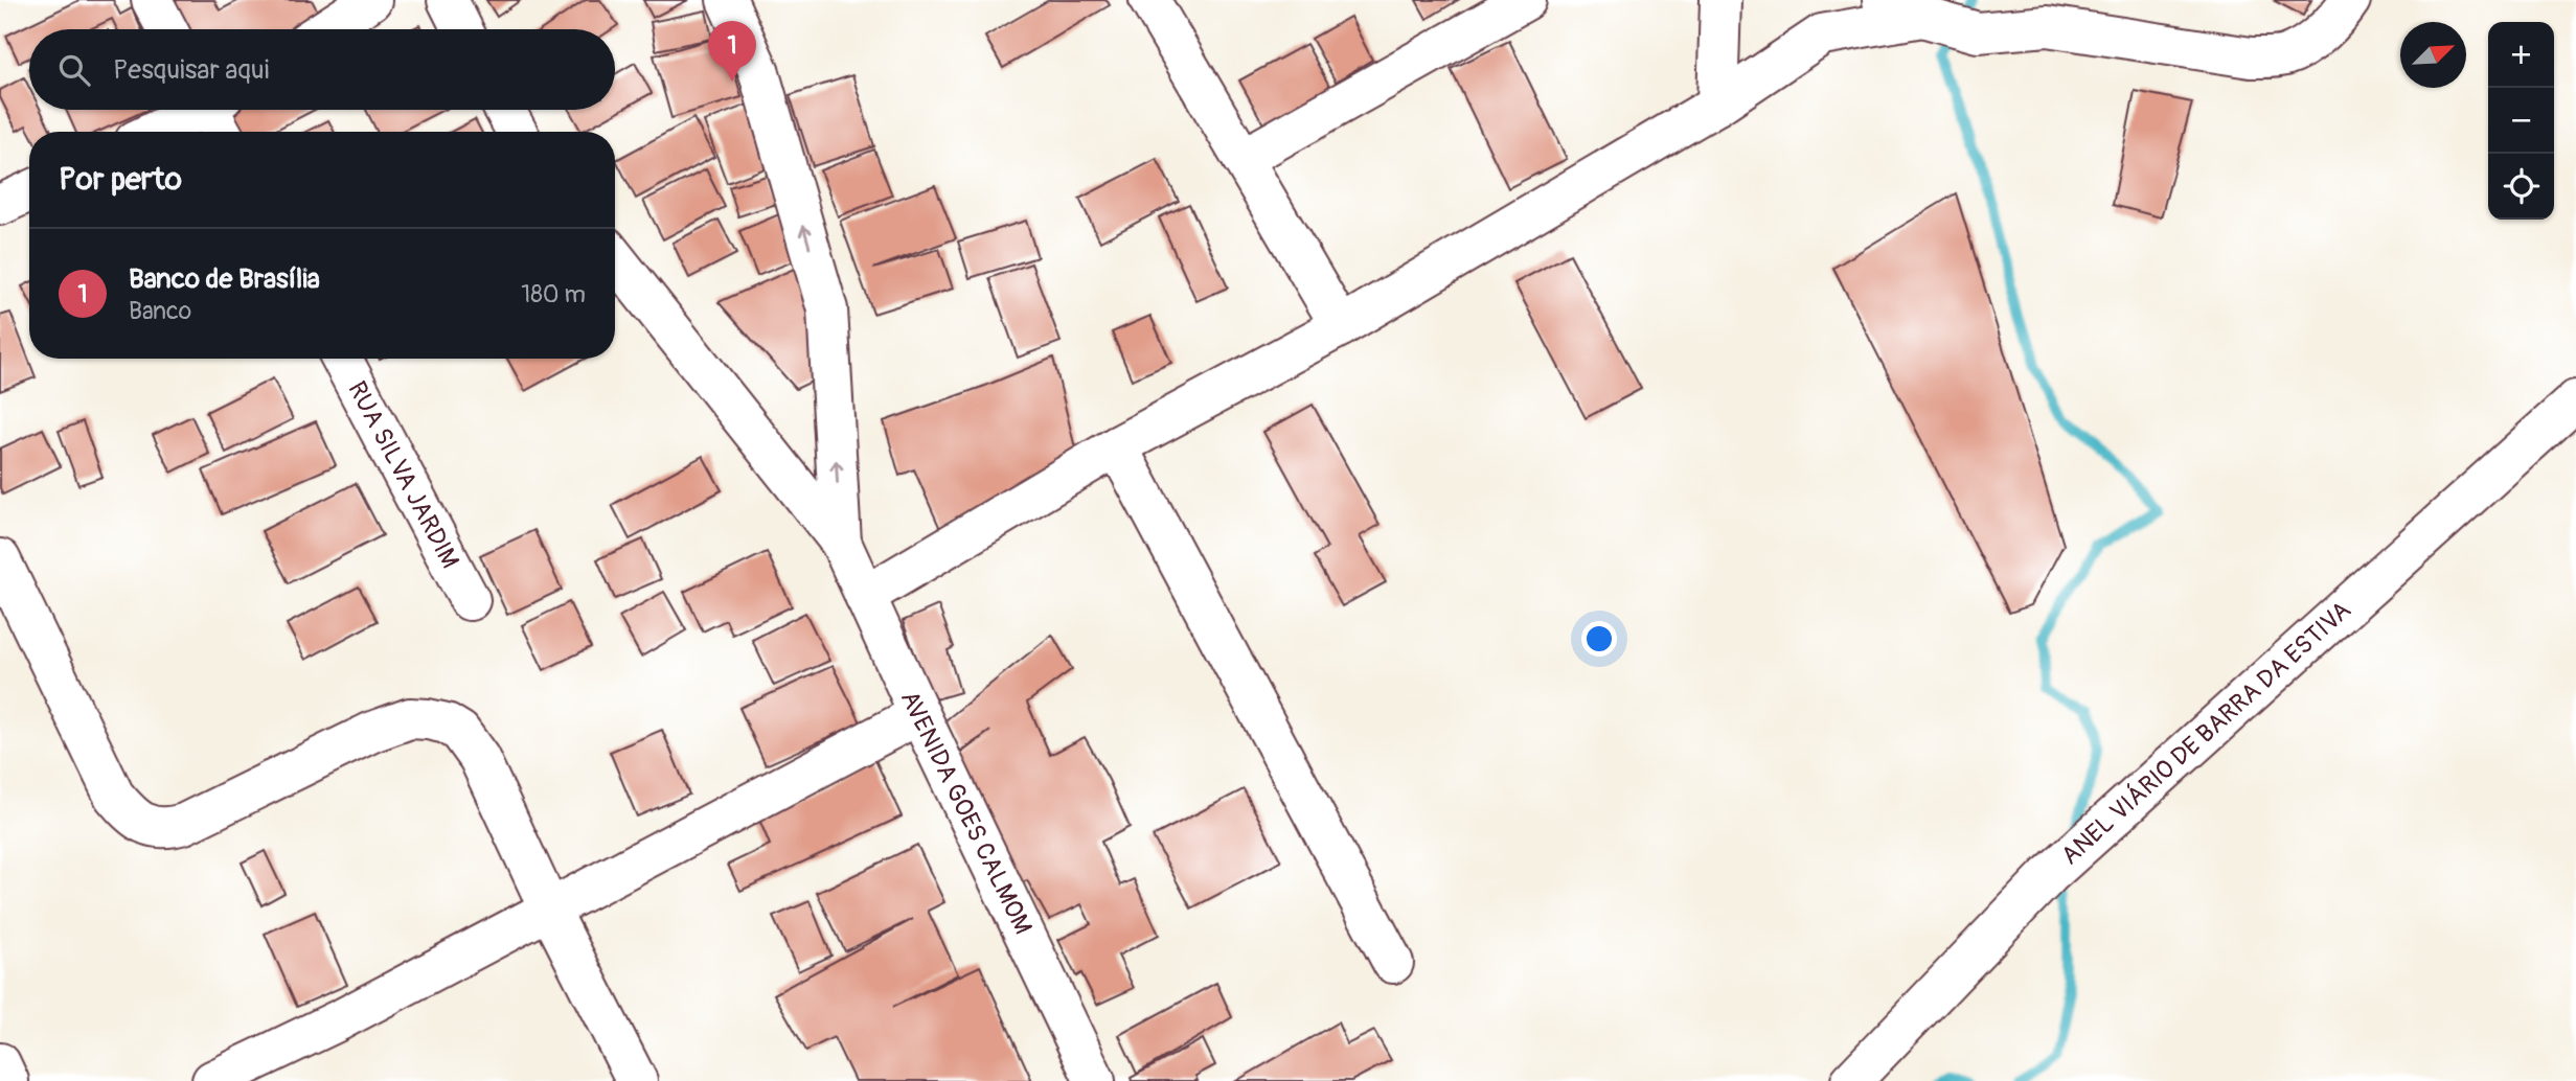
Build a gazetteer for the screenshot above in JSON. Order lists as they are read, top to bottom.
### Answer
{
  "streets": {
    "street": ["RUA SILVA JARDIM", "ANEL VIÁRIO DE BARRA DA ESTIVA", "AVENIDA GOES CALMOM"]
  },
  "north": "top right",
  "page": {
    "pins": "1",
    "map_buttons": ["+", "−"],
    "search": "Pesquisar aqui",
    "heading": "Por perto",
    "list": [
      {
        "mark": "1",
        "name": "Banco de Brasília",
        "note": "Banco",
        "value": "180 m"
      }
    ]
  }
}
